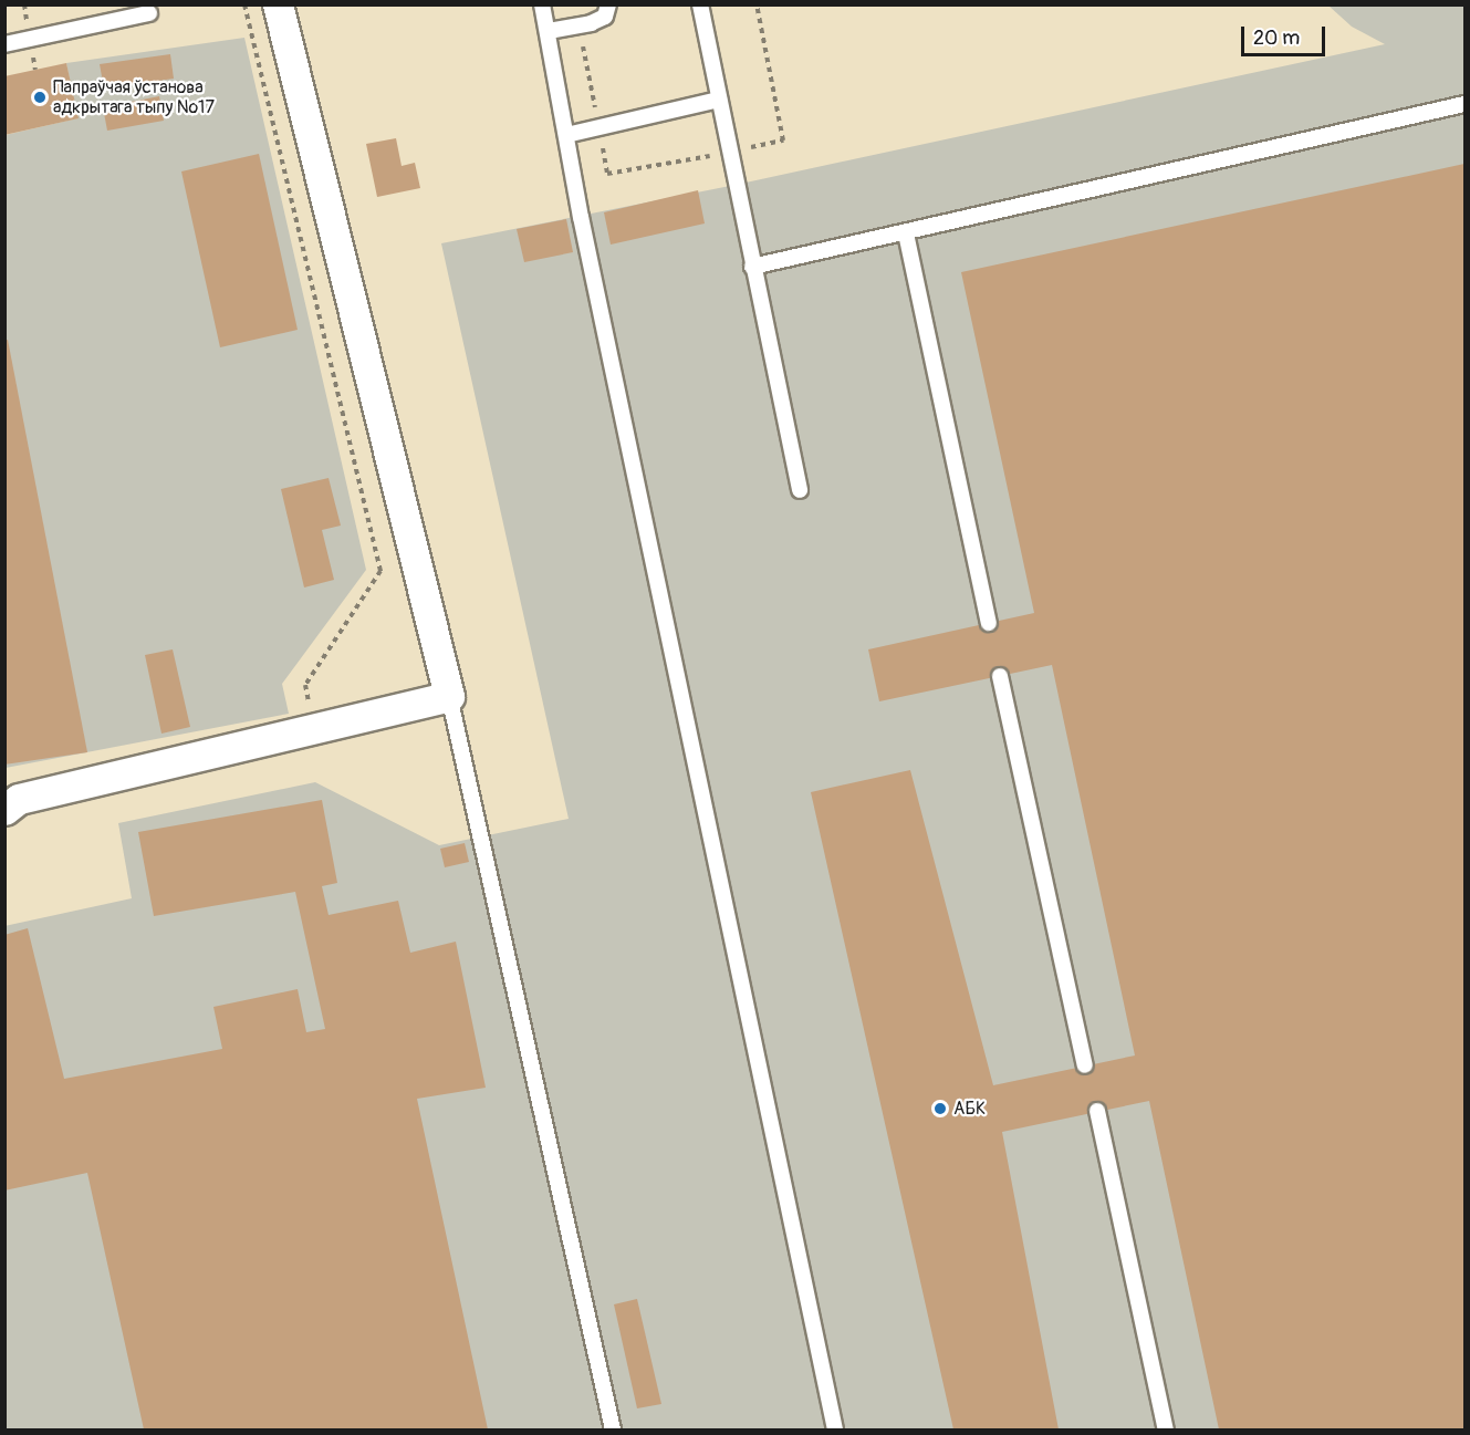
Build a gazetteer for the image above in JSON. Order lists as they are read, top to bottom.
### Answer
{
  "places": ["Папраўчая ўстанова адкрытага тыпу №17", "АБК"],
  "scale_bar": "20 m"
}
